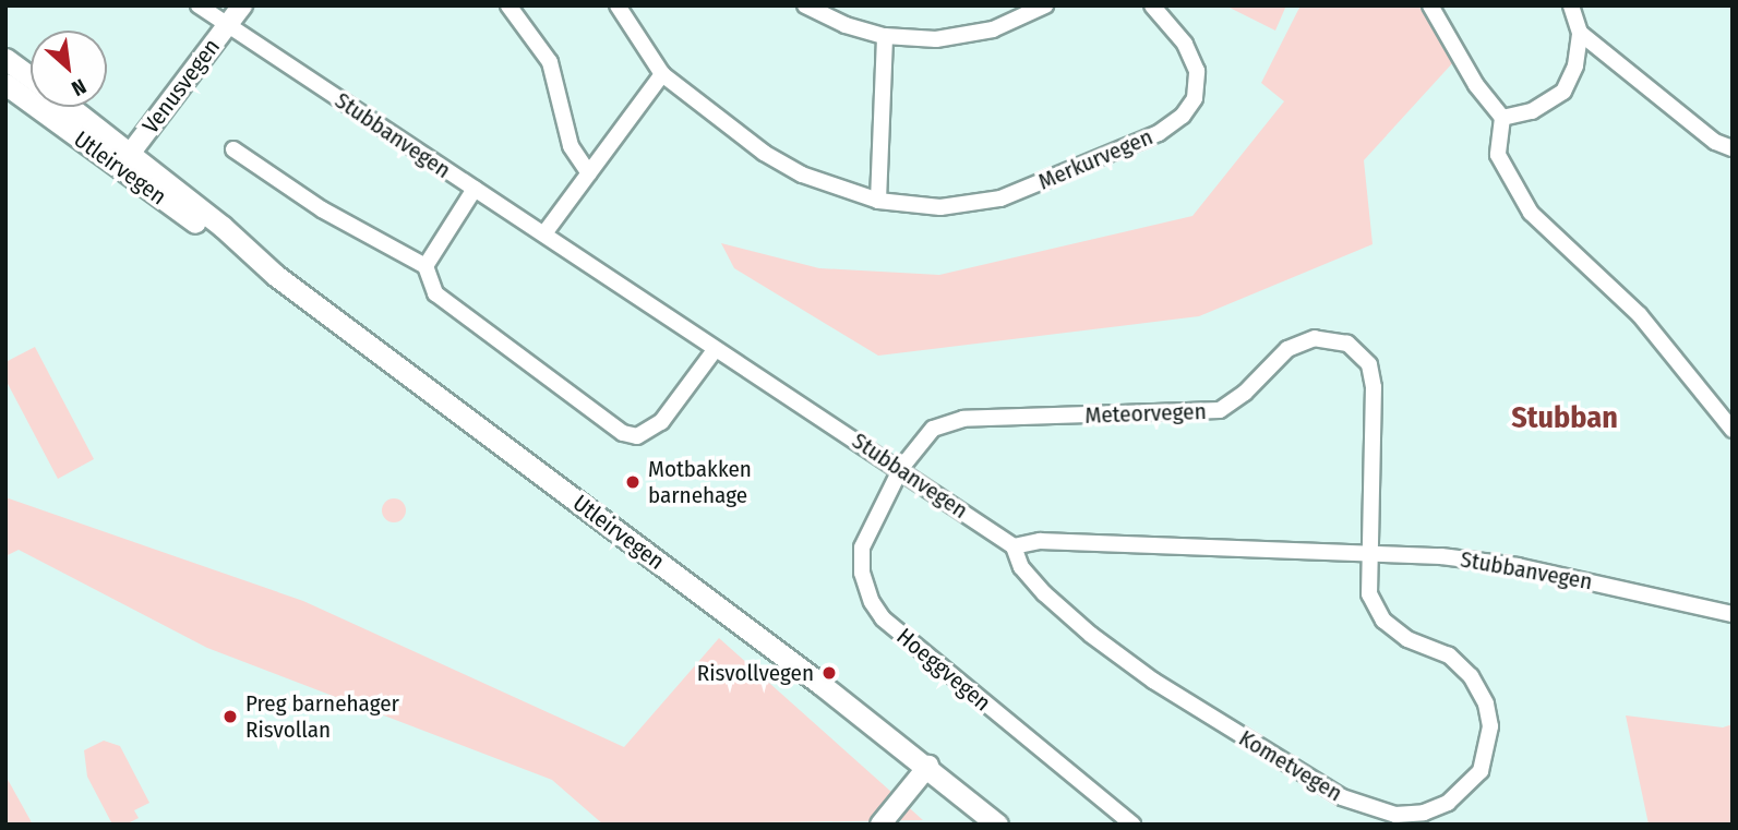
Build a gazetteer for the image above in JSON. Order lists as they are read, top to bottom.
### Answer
{
  "streets": {
    "main road": ["Utleirvegen"],
    "street": [
      "Venusvegen",
      "Stubbanvegen",
      "Merkurvegen",
      "Meteorvegen",
      "Hoeggvegen",
      "Kometvegen"
    ]
  },
  "crossings": [
    ["Venusvegen", "Stubbanvegen"],
    ["Venusvegen", "Utleirvegen"],
    ["Stubbanvegen", "Meteorvegen"],
    ["Stubbanvegen", "Hoeggvegen"],
    ["Stubbanvegen", "Kometvegen"],
    ["Meteorvegen", "Hoeggvegen"],
    ["Meteorvegen", "Kometvegen"]
  ],
  "districts": ["Stubban"],
  "places": ["Motbakken barnehage", "Risvollvegen", "Preg barnehager Risvollan"],
  "north": "bottom right"
}
